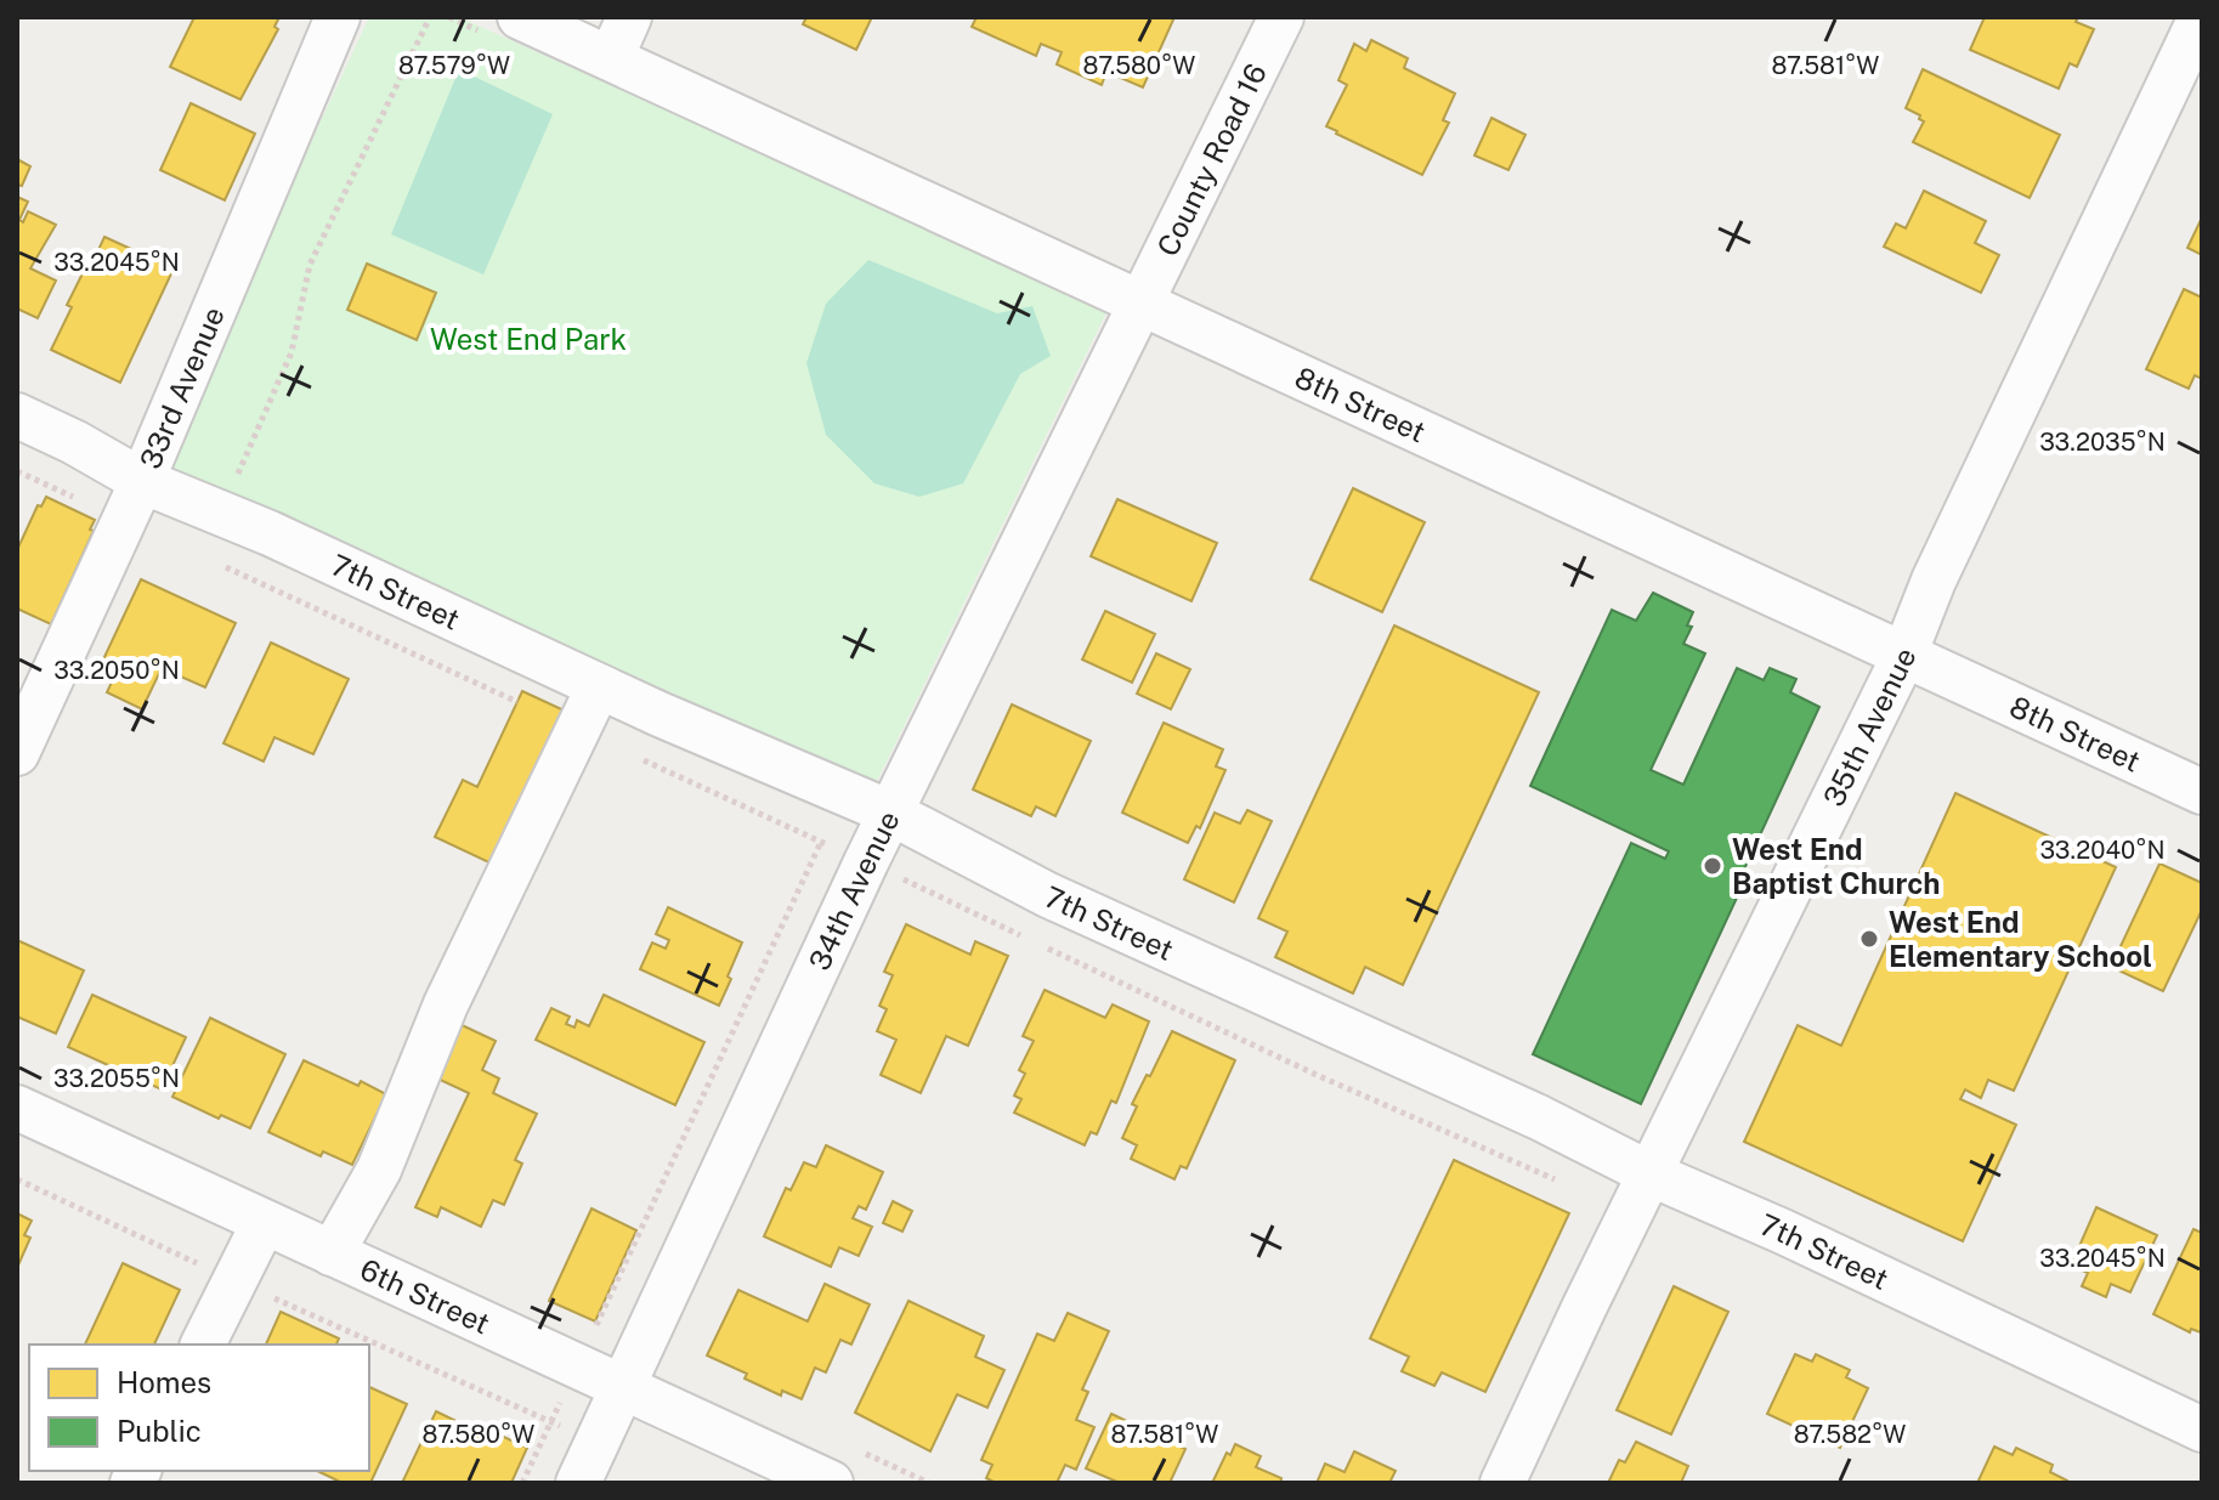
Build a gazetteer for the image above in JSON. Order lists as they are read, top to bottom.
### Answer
{
  "streets": {
    "street": [
      "County Road 16",
      "33rd Avenue",
      "8th Street",
      "7th Street",
      "35th Avenue",
      "34th Avenue",
      "6th Street"
    ]
  },
  "crossings": [
    ["County Road 16", "8th Street"],
    ["County Road 16", "34th Avenue"],
    ["33rd Avenue", "7th Street"],
    ["8th Street", "35th Avenue"],
    ["8th Street", "34th Avenue"],
    ["7th Street", "35th Avenue"],
    ["7th Street", "34th Avenue"],
    ["34th Avenue", "6th Street"]
  ],
  "parks": ["West End Park"],
  "places": ["West End Baptist Church", "West End Elementary School"],
  "legend": ["Homes", "Public"],
  "coordinates": [
    "87.579°W",
    "87.580°W",
    "87.581°W",
    "33.2045°N",
    "33.2035°N",
    "33.2050°N",
    "33.2040°N",
    "33.2055°N",
    "87.582°W"
  ]
}
